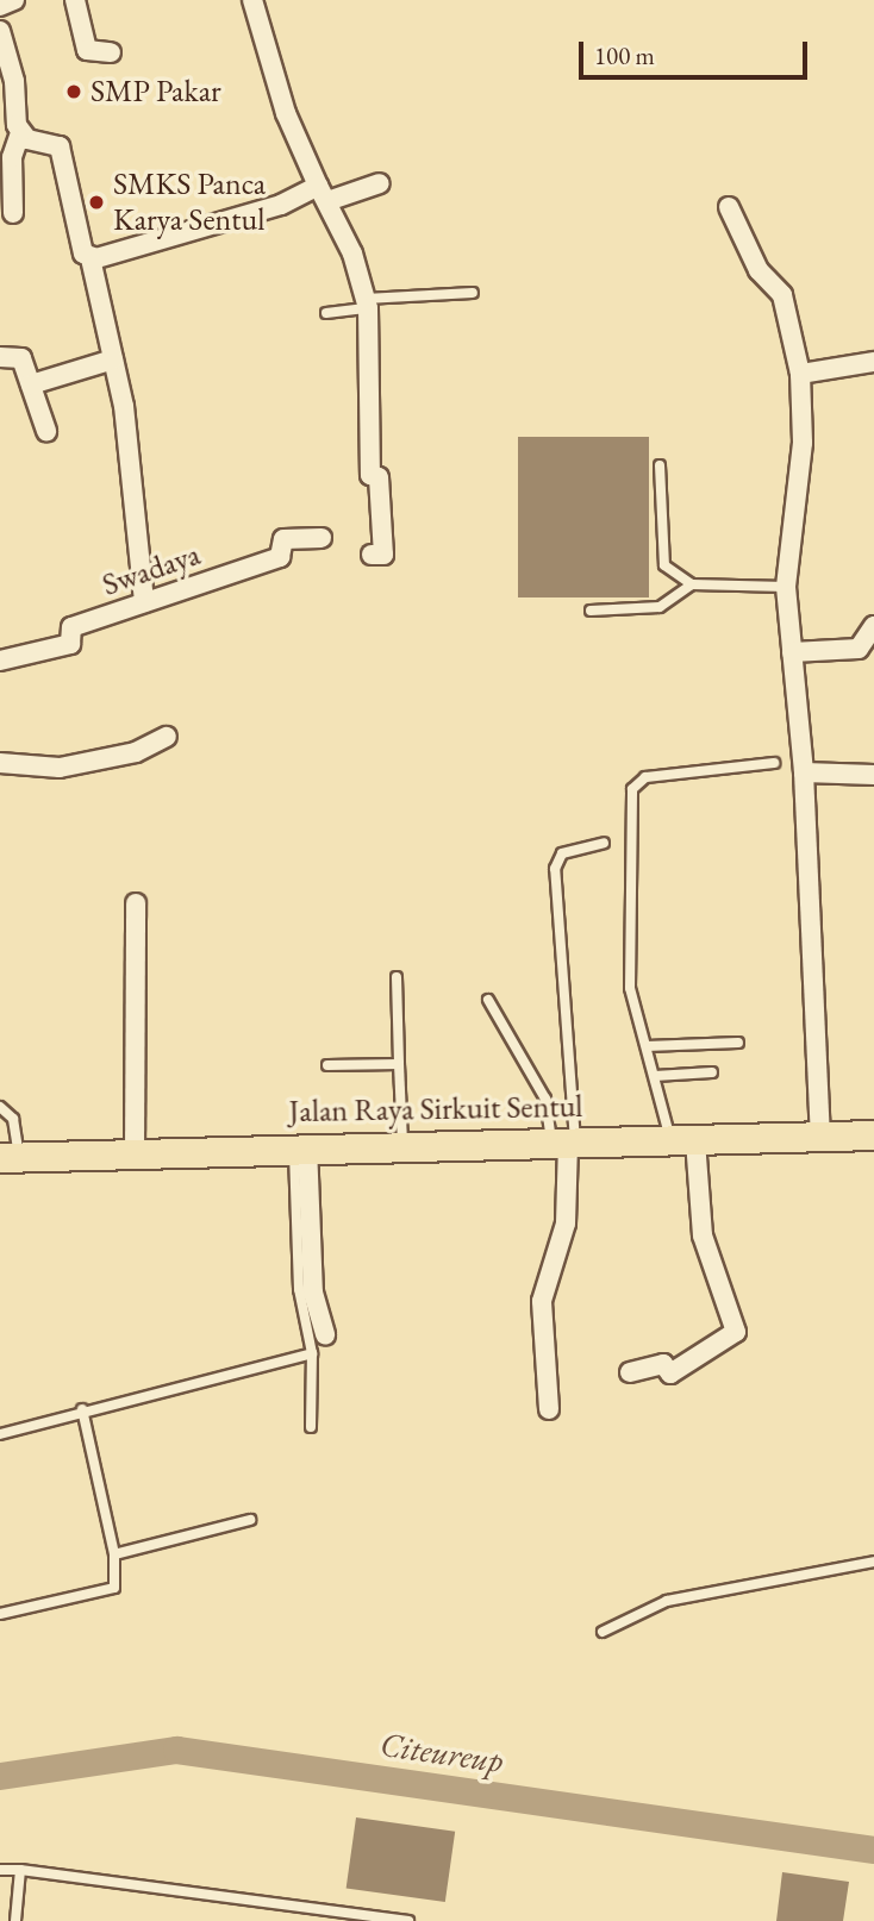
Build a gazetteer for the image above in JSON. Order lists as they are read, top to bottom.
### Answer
{
  "streets": {
    "main road": ["Jalan Raya Sirkuit Sentul"],
    "street": ["Swadaya"]
  },
  "water": ["Citeureup"],
  "places": ["SMP Pakar", "SMKS Panca Karya Sentul"],
  "scale_bar": "100 m"
}
